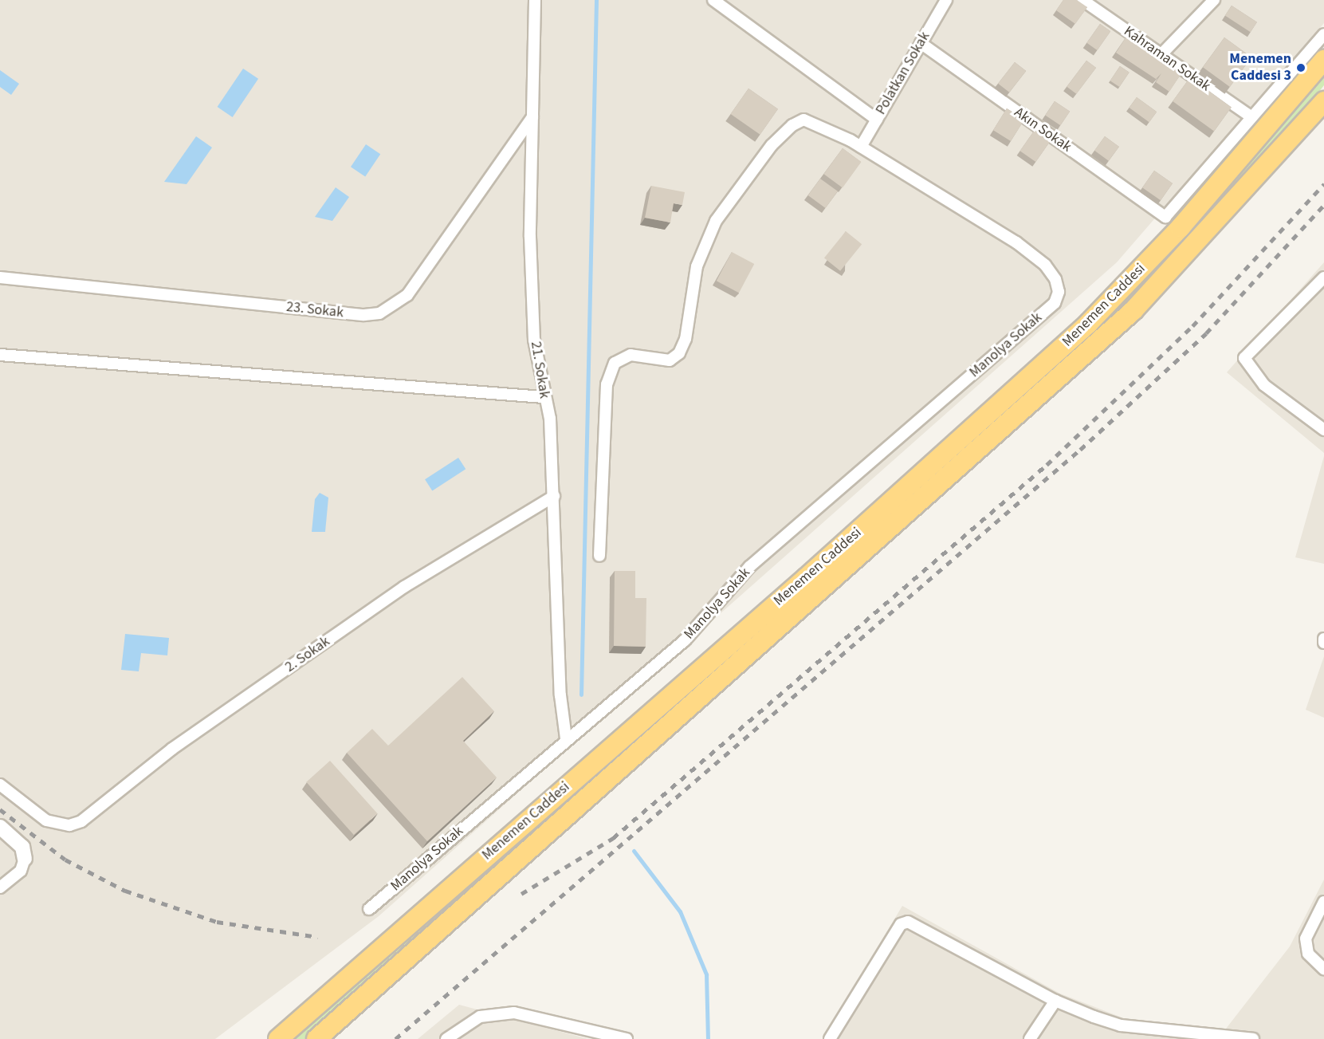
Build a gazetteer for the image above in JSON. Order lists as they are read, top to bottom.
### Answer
{
  "streets": {
    "highway": ["Menemen Caddesi"],
    "street": [
      "Kahraman Sokak",
      "Polatkan Sokak",
      "Akın Sokak",
      "23. Sokak",
      "Manolya Sokak",
      "21. Sokak",
      "2. Sokak"
    ]
  },
  "crossings": [
    ["Kahraman Sokak", "Akın Sokak"],
    ["Polatkan Sokak", "Akın Sokak"],
    ["Polatkan Sokak", "Manolya Sokak"],
    ["23. Sokak", "21. Sokak"],
    ["Manolya Sokak", "21. Sokak"],
    ["21. Sokak", "2. Sokak"]
  ],
  "places": ["Menemen Caddesi 3"]
}
